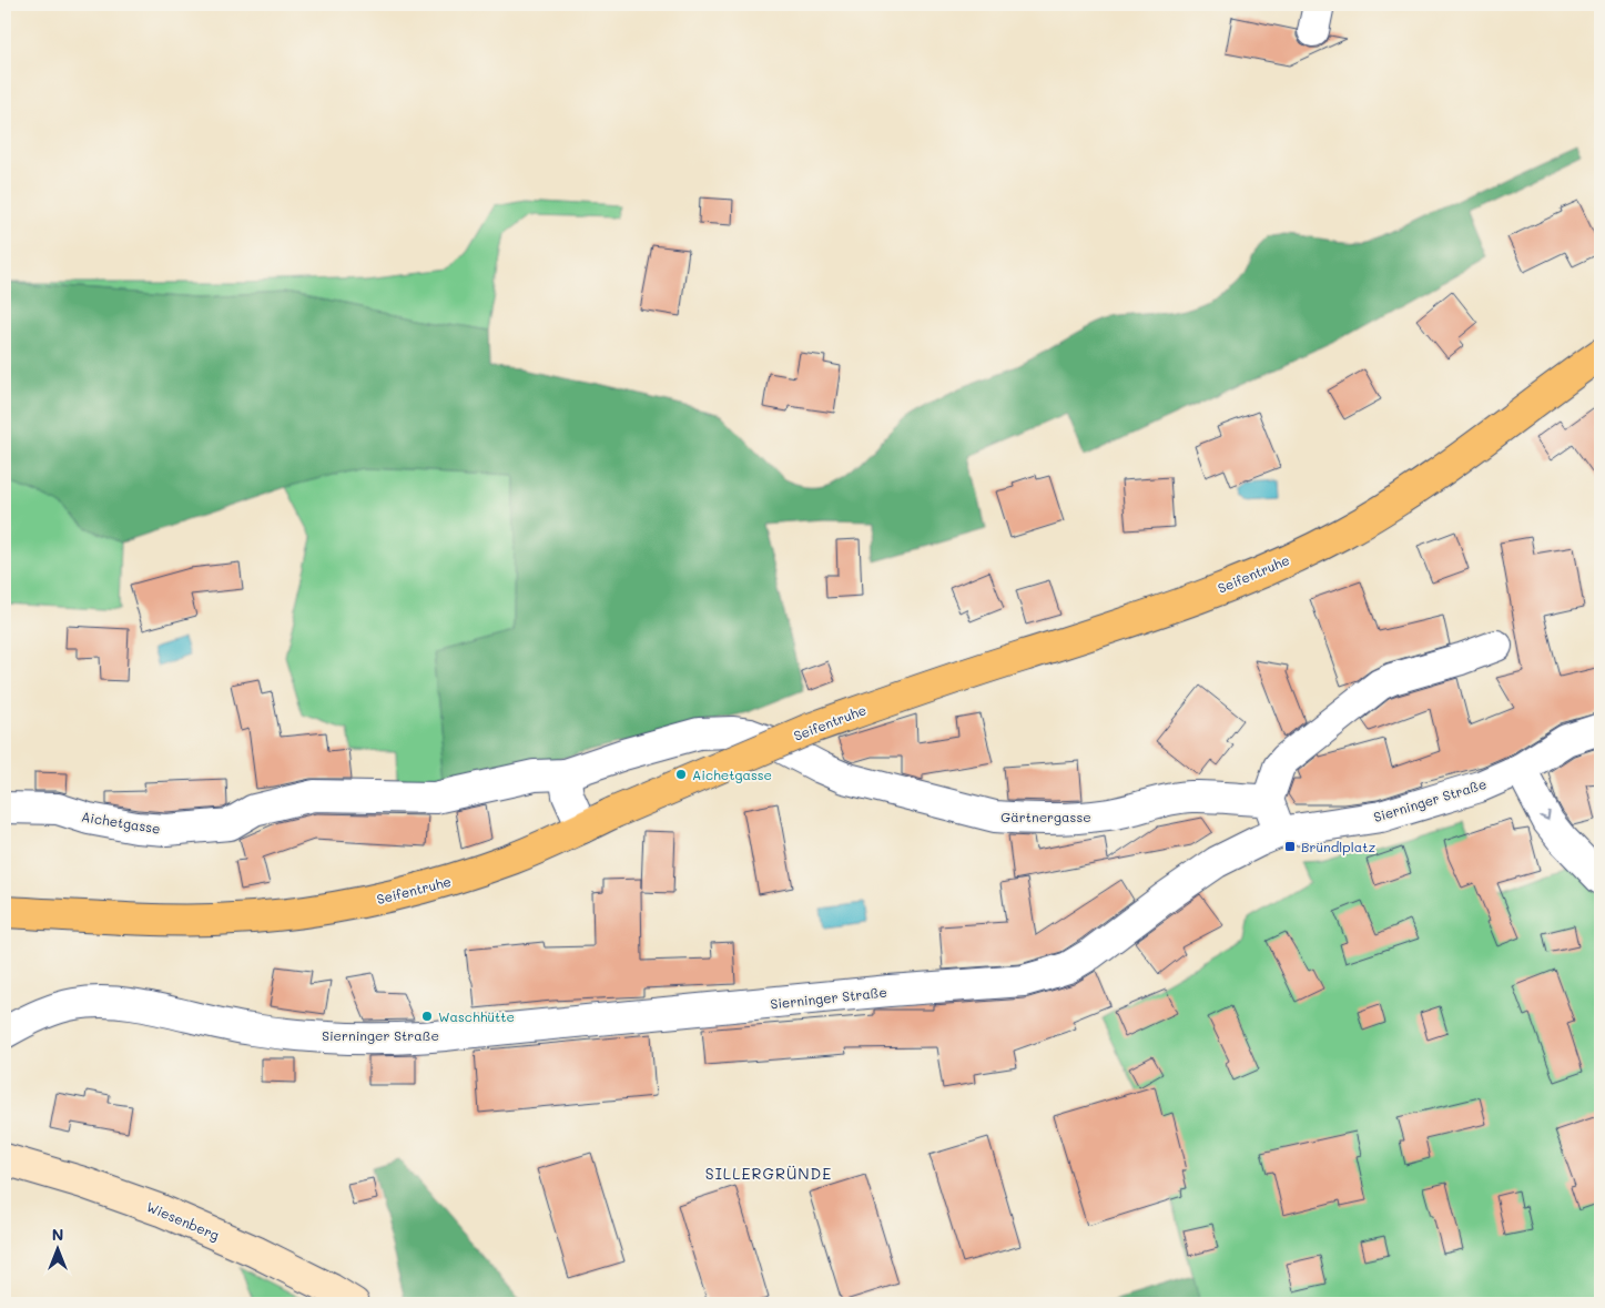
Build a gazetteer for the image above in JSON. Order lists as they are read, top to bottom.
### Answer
{
  "streets": {
    "main road": ["Seifentruhe", "Wiesenberg"],
    "street": ["Sierninger Straße", "Gärtnergasse", "Aichetgasse"]
  },
  "crossings": [
    ["Seifentruhe", "Gärtnergasse"],
    ["Seifentruhe", "Aichetgasse"],
    ["Gärtnergasse", "Aichetgasse"]
  ],
  "districts": ["SILLERGRÜNDE"],
  "places": {
    "other": ["Aichetgasse", "Waschhütte"],
    "transit": ["Bründlplatz"]
  },
  "north": "top"
}
